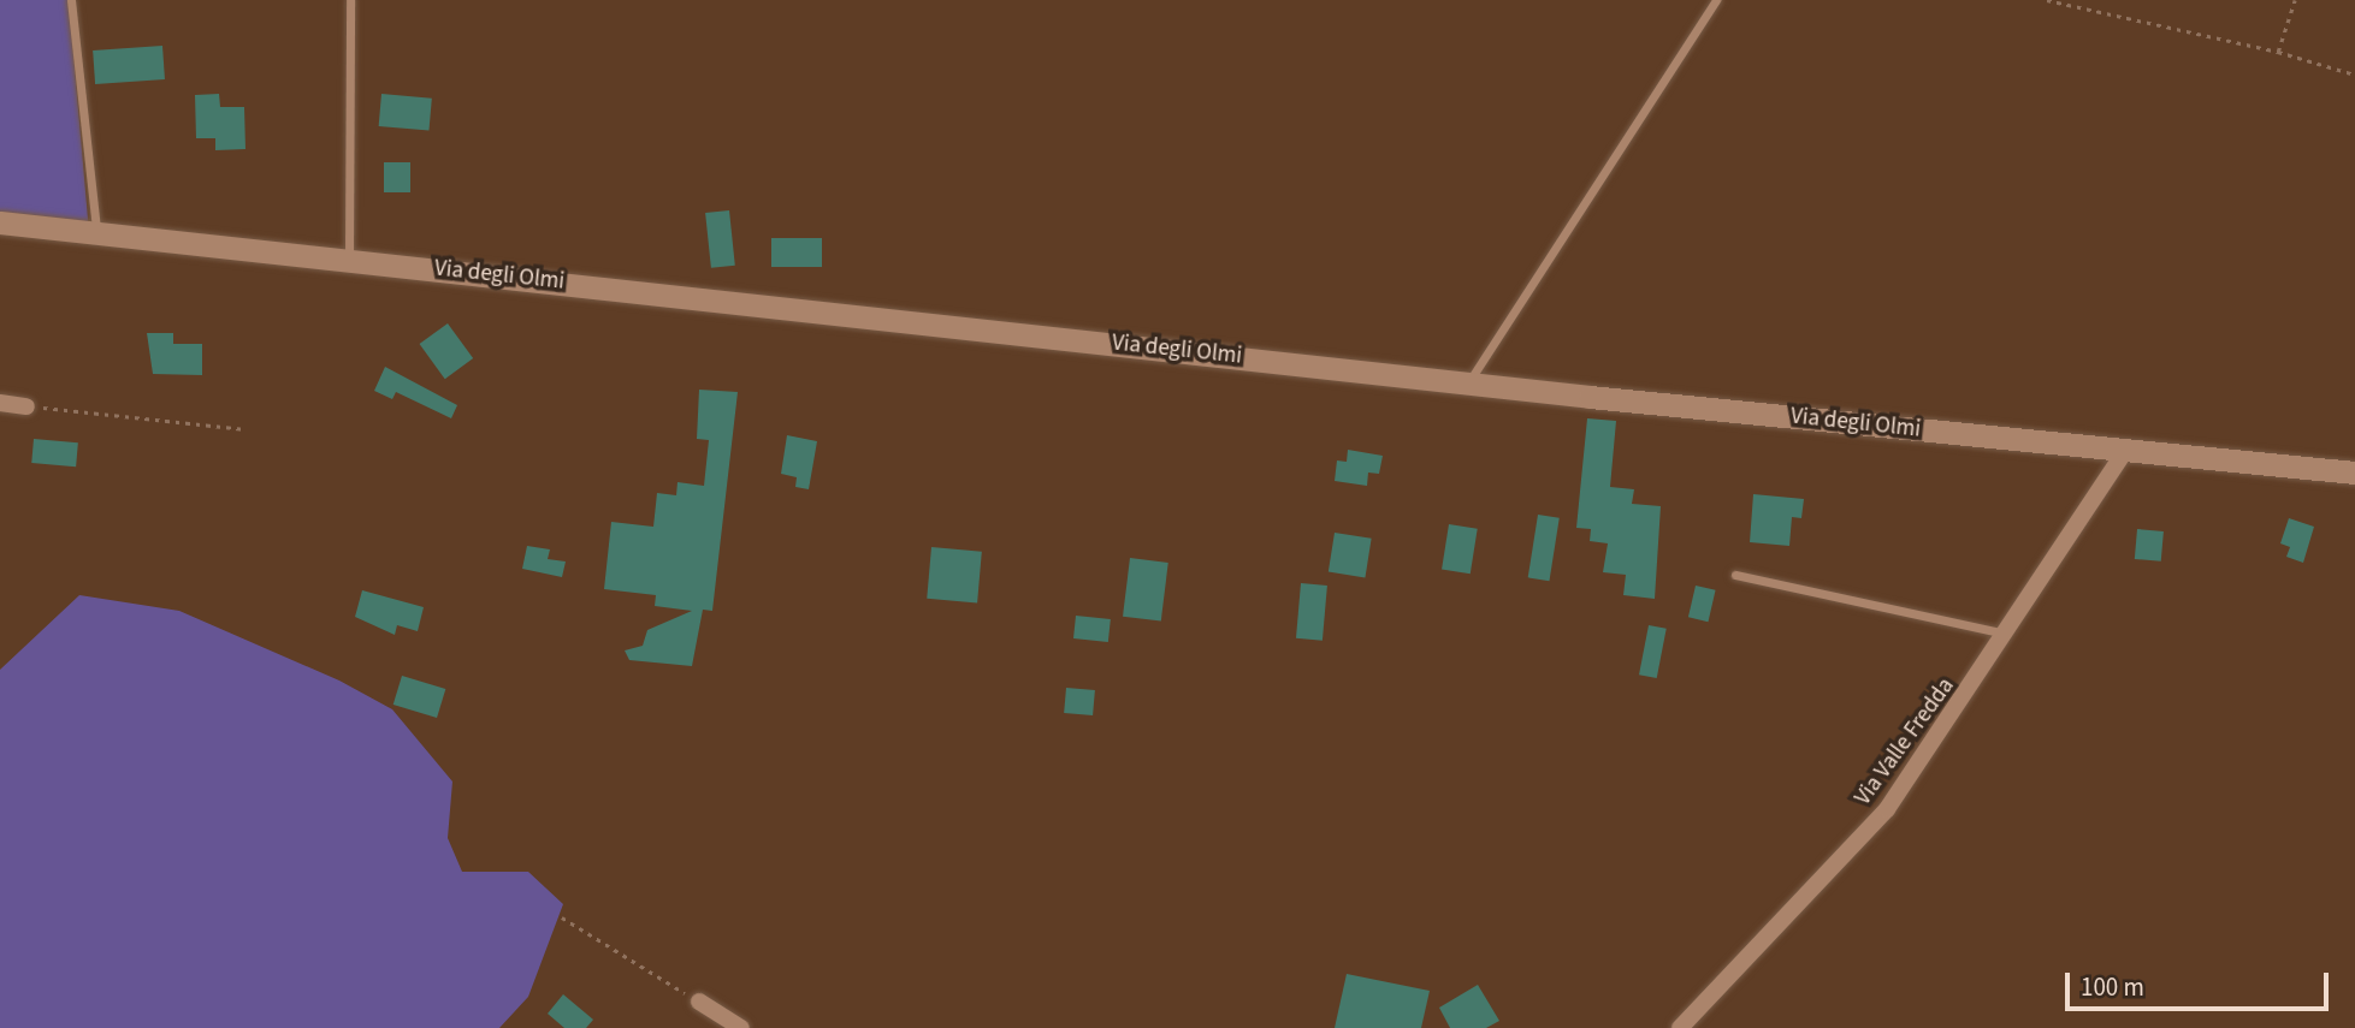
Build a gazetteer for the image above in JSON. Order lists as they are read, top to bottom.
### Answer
{
  "streets": {
    "street": ["Via degli Olmi", "Via Valle Fredda"]
  },
  "crossings": [
    ["Via degli Olmi", "Via Valle Fredda"]
  ],
  "scale_bar": "100 m"
}
